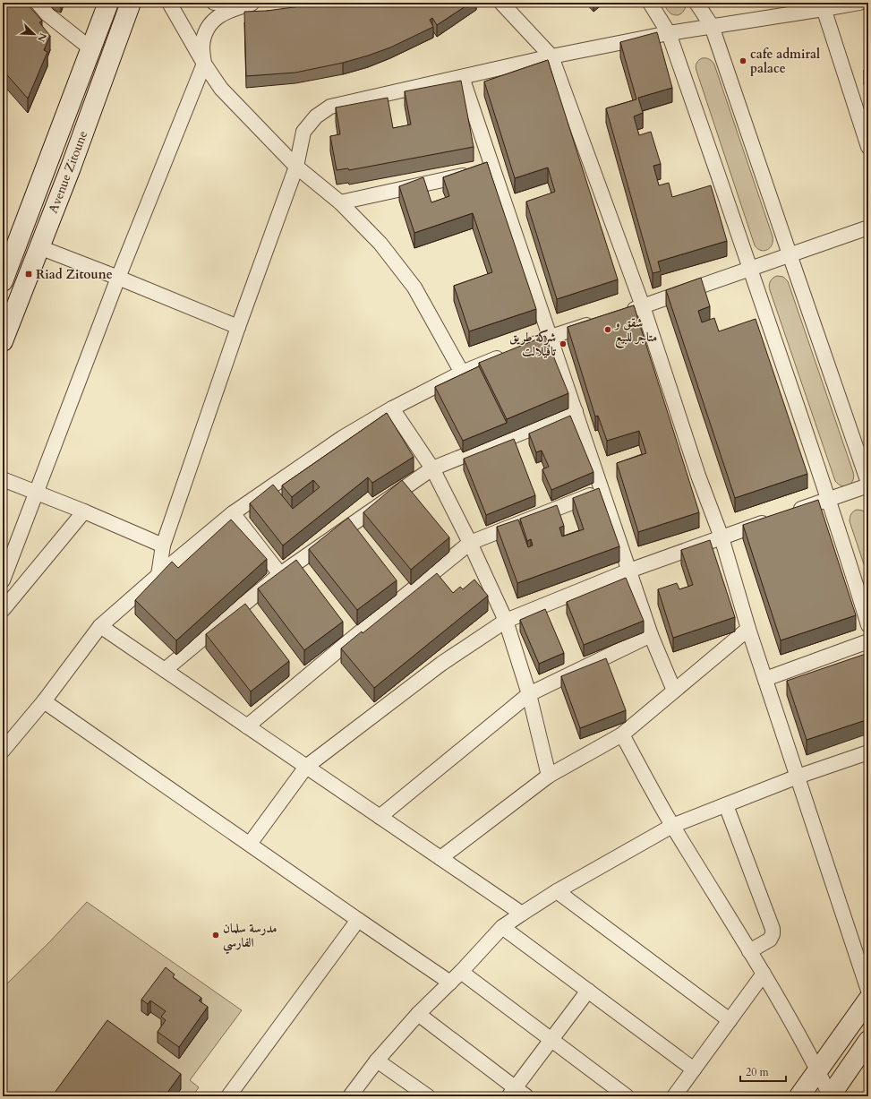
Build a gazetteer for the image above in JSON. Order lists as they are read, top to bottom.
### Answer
{
  "streets": {
    "main road": ["Avenue Zitoune"]
  },
  "places": {
    "other": [
      "cafe admiral palace",
      "شقق و متاجر للبيع",
      "شركة طريق تافيلالت",
      "مدرسة سلمان الفارسي"
    ],
    "transit": ["Riad Zitoune"]
  },
  "scale_bar": "20 m",
  "north": "bottom right"
}
